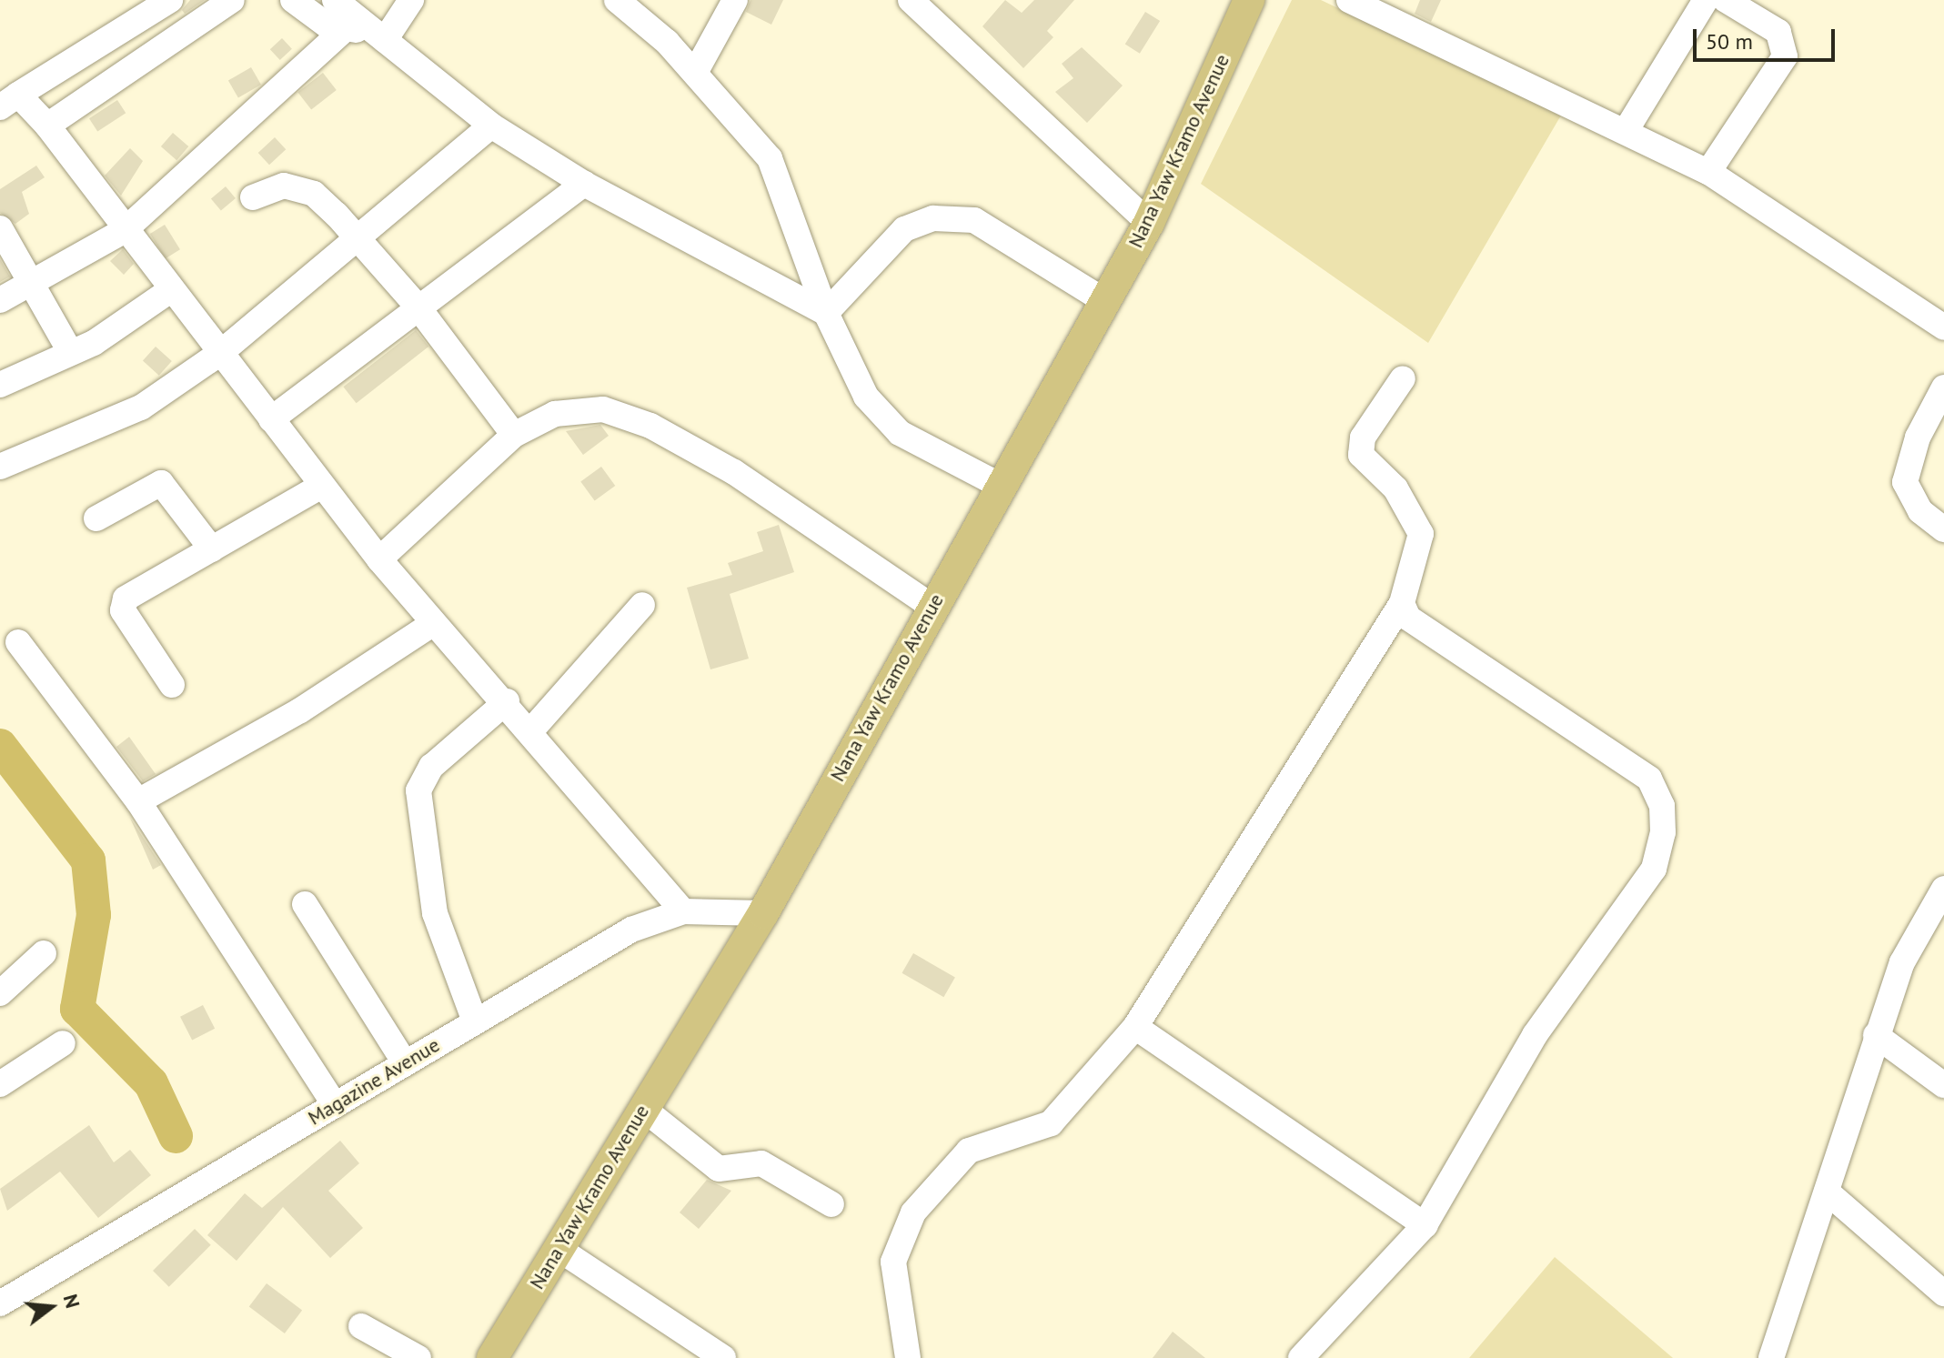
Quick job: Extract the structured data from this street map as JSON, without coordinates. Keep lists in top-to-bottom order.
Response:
{
  "streets": {
    "main road": ["Nana Yaw Kramo Avenue"],
    "street": ["Magazine Avenue"]
  },
  "crossings": [
    ["Nana Yaw Kramo Avenue", "Magazine Avenue"]
  ],
  "scale_bar": "50 m",
  "north": "right"
}
